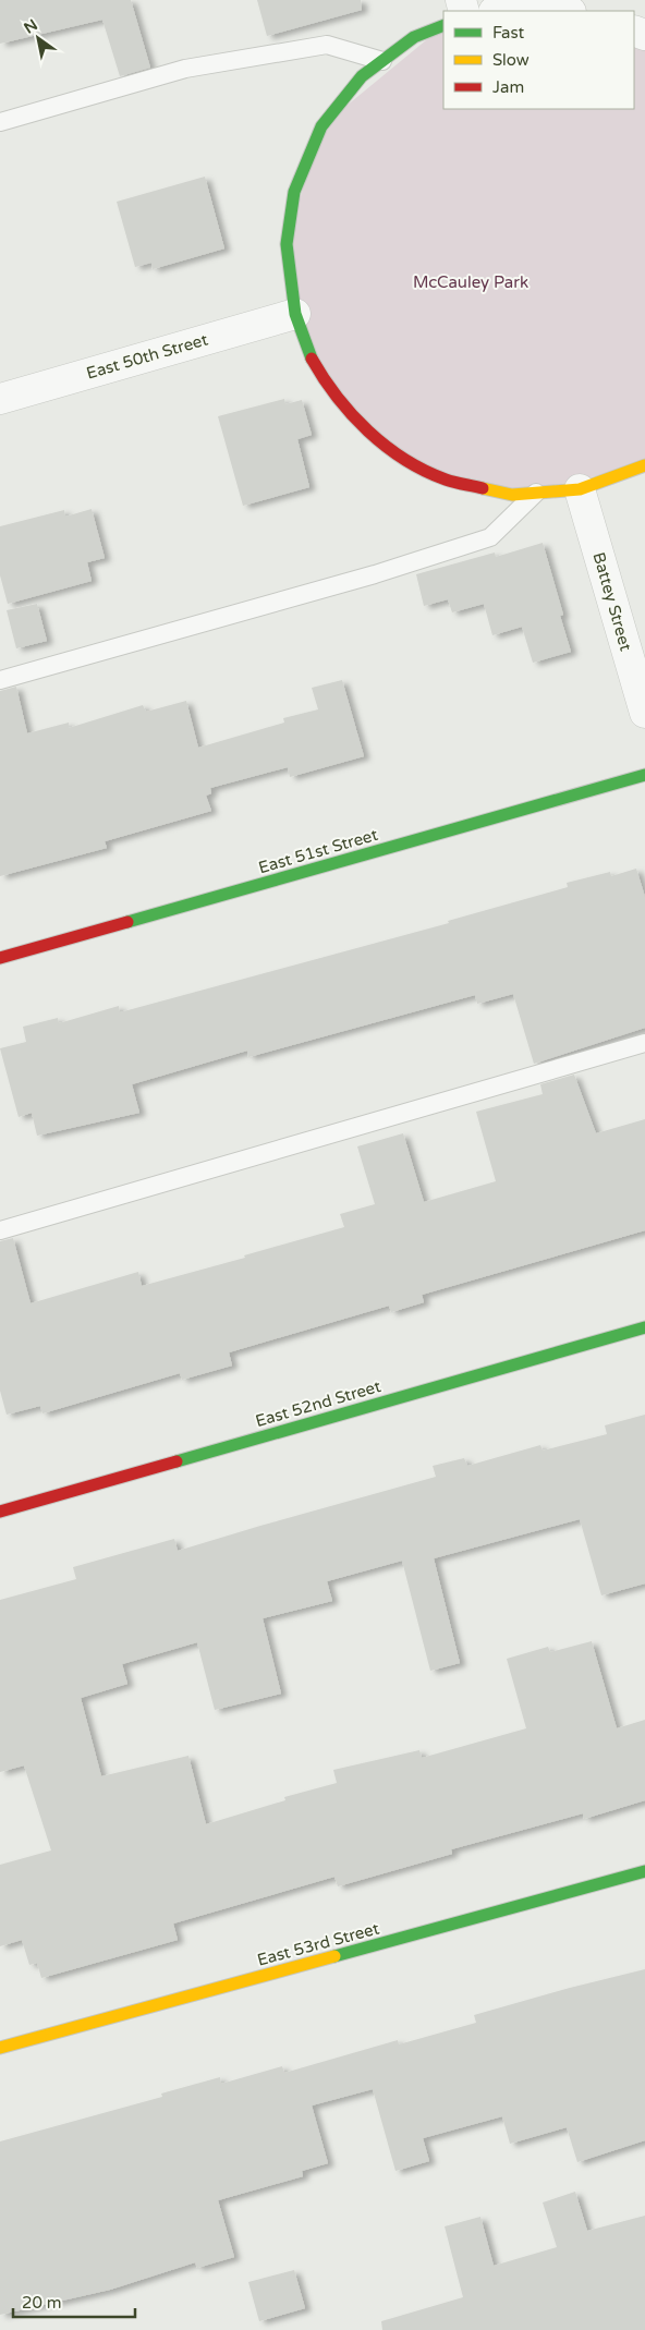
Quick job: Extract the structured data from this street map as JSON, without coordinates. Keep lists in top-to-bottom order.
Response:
{
  "streets": {
    "street": [
      "East 50th Street",
      "Battey Street",
      "East 51st Street",
      "East 52nd Street",
      "East 53rd Street"
    ]
  },
  "parks": ["McCauley Park"],
  "legend": ["Fast", "Slow", "Jam"],
  "scale_bar": "20 m",
  "north": "top left"
}
